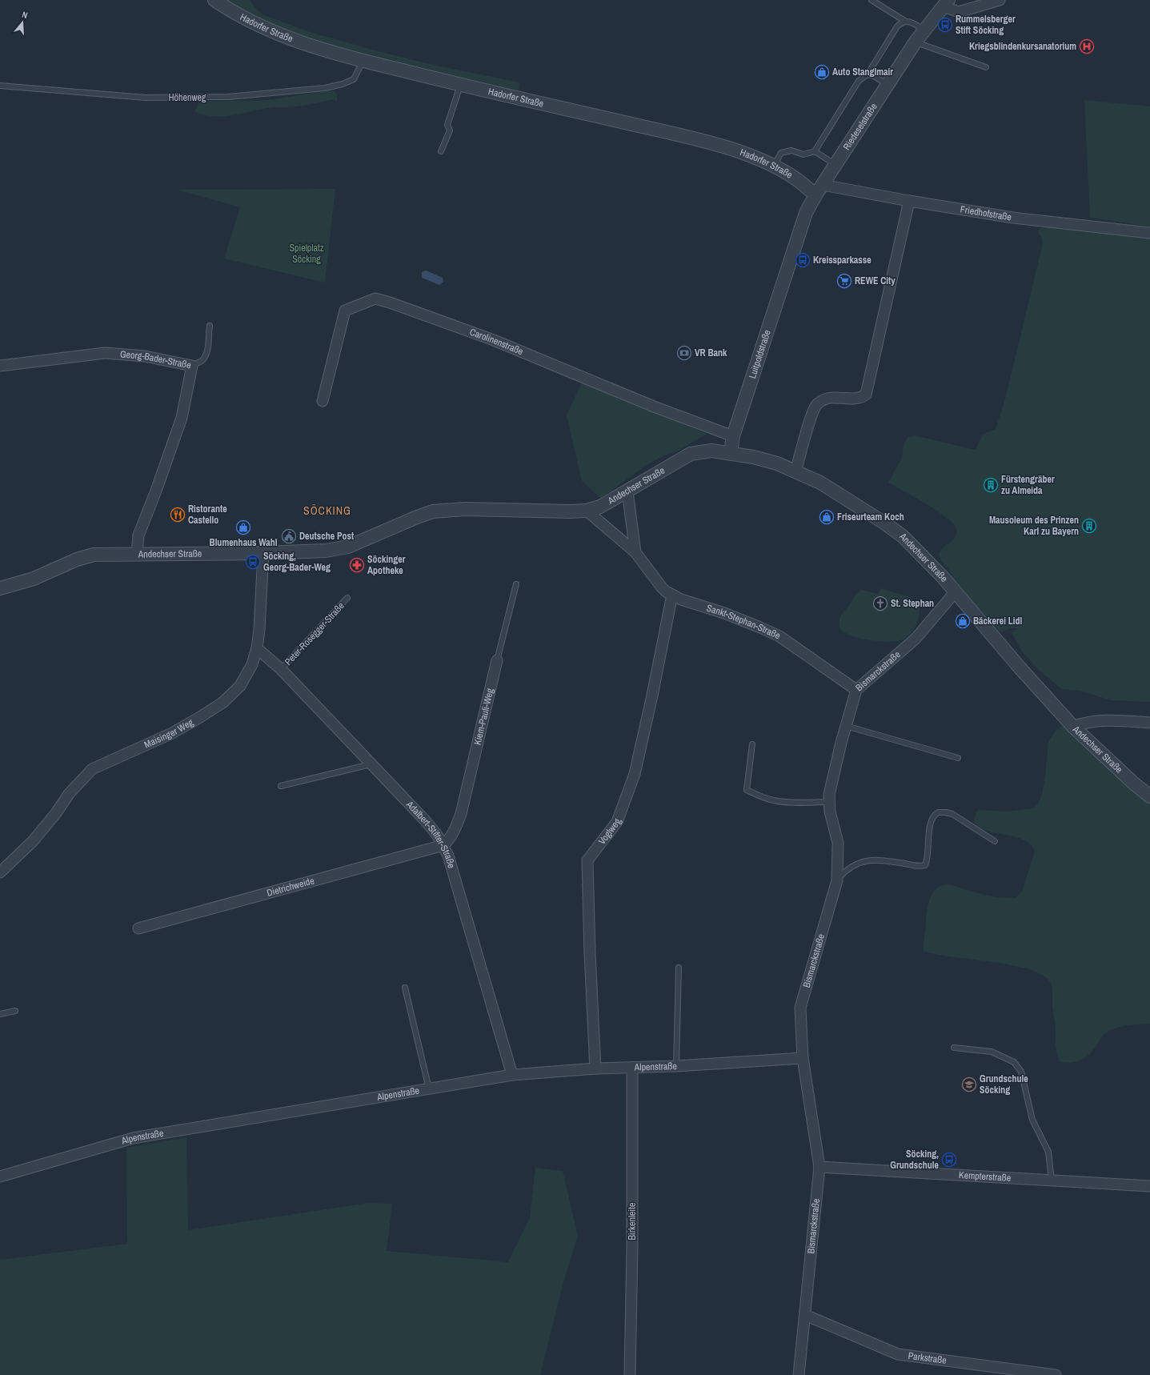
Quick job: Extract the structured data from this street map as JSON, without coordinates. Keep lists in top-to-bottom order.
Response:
{
  "streets": {
    "street": [
      "Hadorfer Straße",
      "Riedeselstraße",
      "Friedhofstraße",
      "Carolinenstraße",
      "Luitpoldstraße",
      "Georg-Bader-Straße",
      "Andechser Straße",
      "Sankt-Stephan-Straße",
      "Bismarckstraße",
      "Kiem-Pauli-Weg",
      "Maisinger Weg",
      "Voglweg",
      "Adalbert-Stifter-Straße",
      "Dietrichweide",
      "Alpenstraße",
      "Kempterstraße",
      "Birkenleite",
      "Parkstraße"
    ],
    "lane": ["Höhenweg", "Peter-Rosegger-Straße"]
  },
  "crossings": [
    ["Hadorfer Straße", "Höhenweg"],
    ["Hadorfer Straße", "Riedeselstraße"],
    ["Riedeselstraße", "Friedhofstraße"],
    ["Riedeselstraße", "Luitpoldstraße"],
    ["Carolinenstraße", "Luitpoldstraße"],
    ["Luitpoldstraße", "Andechser Straße"],
    ["Georg-Bader-Straße", "Andechser Straße"],
    ["Andechser Straße", "Sankt-Stephan-Straße"],
    ["Andechser Straße", "Bismarckstraße"],
    ["Andechser Straße", "Maisinger Weg"],
    ["Sankt-Stephan-Straße", "Bismarckstraße"],
    ["Sankt-Stephan-Straße", "Voglweg"],
    ["Peter-Rosegger-Straße", "Adalbert-Stifter-Straße"],
    ["Bismarckstraße", "Alpenstraße"],
    ["Bismarckstraße", "Kempterstraße"],
    ["Bismarckstraße", "Parkstraße"],
    ["Kiem-Pauli-Weg", "Adalbert-Stifter-Straße"],
    ["Kiem-Pauli-Weg", "Dietrichweide"],
    ["Maisinger Weg", "Adalbert-Stifter-Straße"],
    ["Voglweg", "Alpenstraße"],
    ["Adalbert-Stifter-Straße", "Dietrichweide"],
    ["Adalbert-Stifter-Straße", "Alpenstraße"],
    ["Alpenstraße", "Birkenleite"]
  ],
  "districts": ["SÖCKING"],
  "parks": ["Spielplatz Söcking"],
  "places": {
    "bus stop": [
      "Rummelsberger Stift Söcking",
      "Kreissparkasse",
      "Söcking, Georg-Bader-Weg",
      "Söcking, Grundschule"
    ],
    "hospital": ["Kriegsblindenkursanatorium"],
    "shop": [
      "Auto Stanglmair",
      "Friseurteam Koch",
      "Blumenhaus Wahl",
      "Bäckerei Lidl"
    ],
    "supermarket": ["REWE City"],
    "bank": ["VR Bank"],
    "building": ["Fürstengräber zu Almeida", "Mausoleum des Prinzen Karl zu Bayern"],
    "restaurant": ["Ristorante Castello"],
    "public building": ["Deutsche Post"],
    "pharmacy": ["Söckinger Apotheke"],
    "church": ["St. Stephan"],
    "school or university": ["Grundschule Söcking"]
  },
  "north": "top"
}
